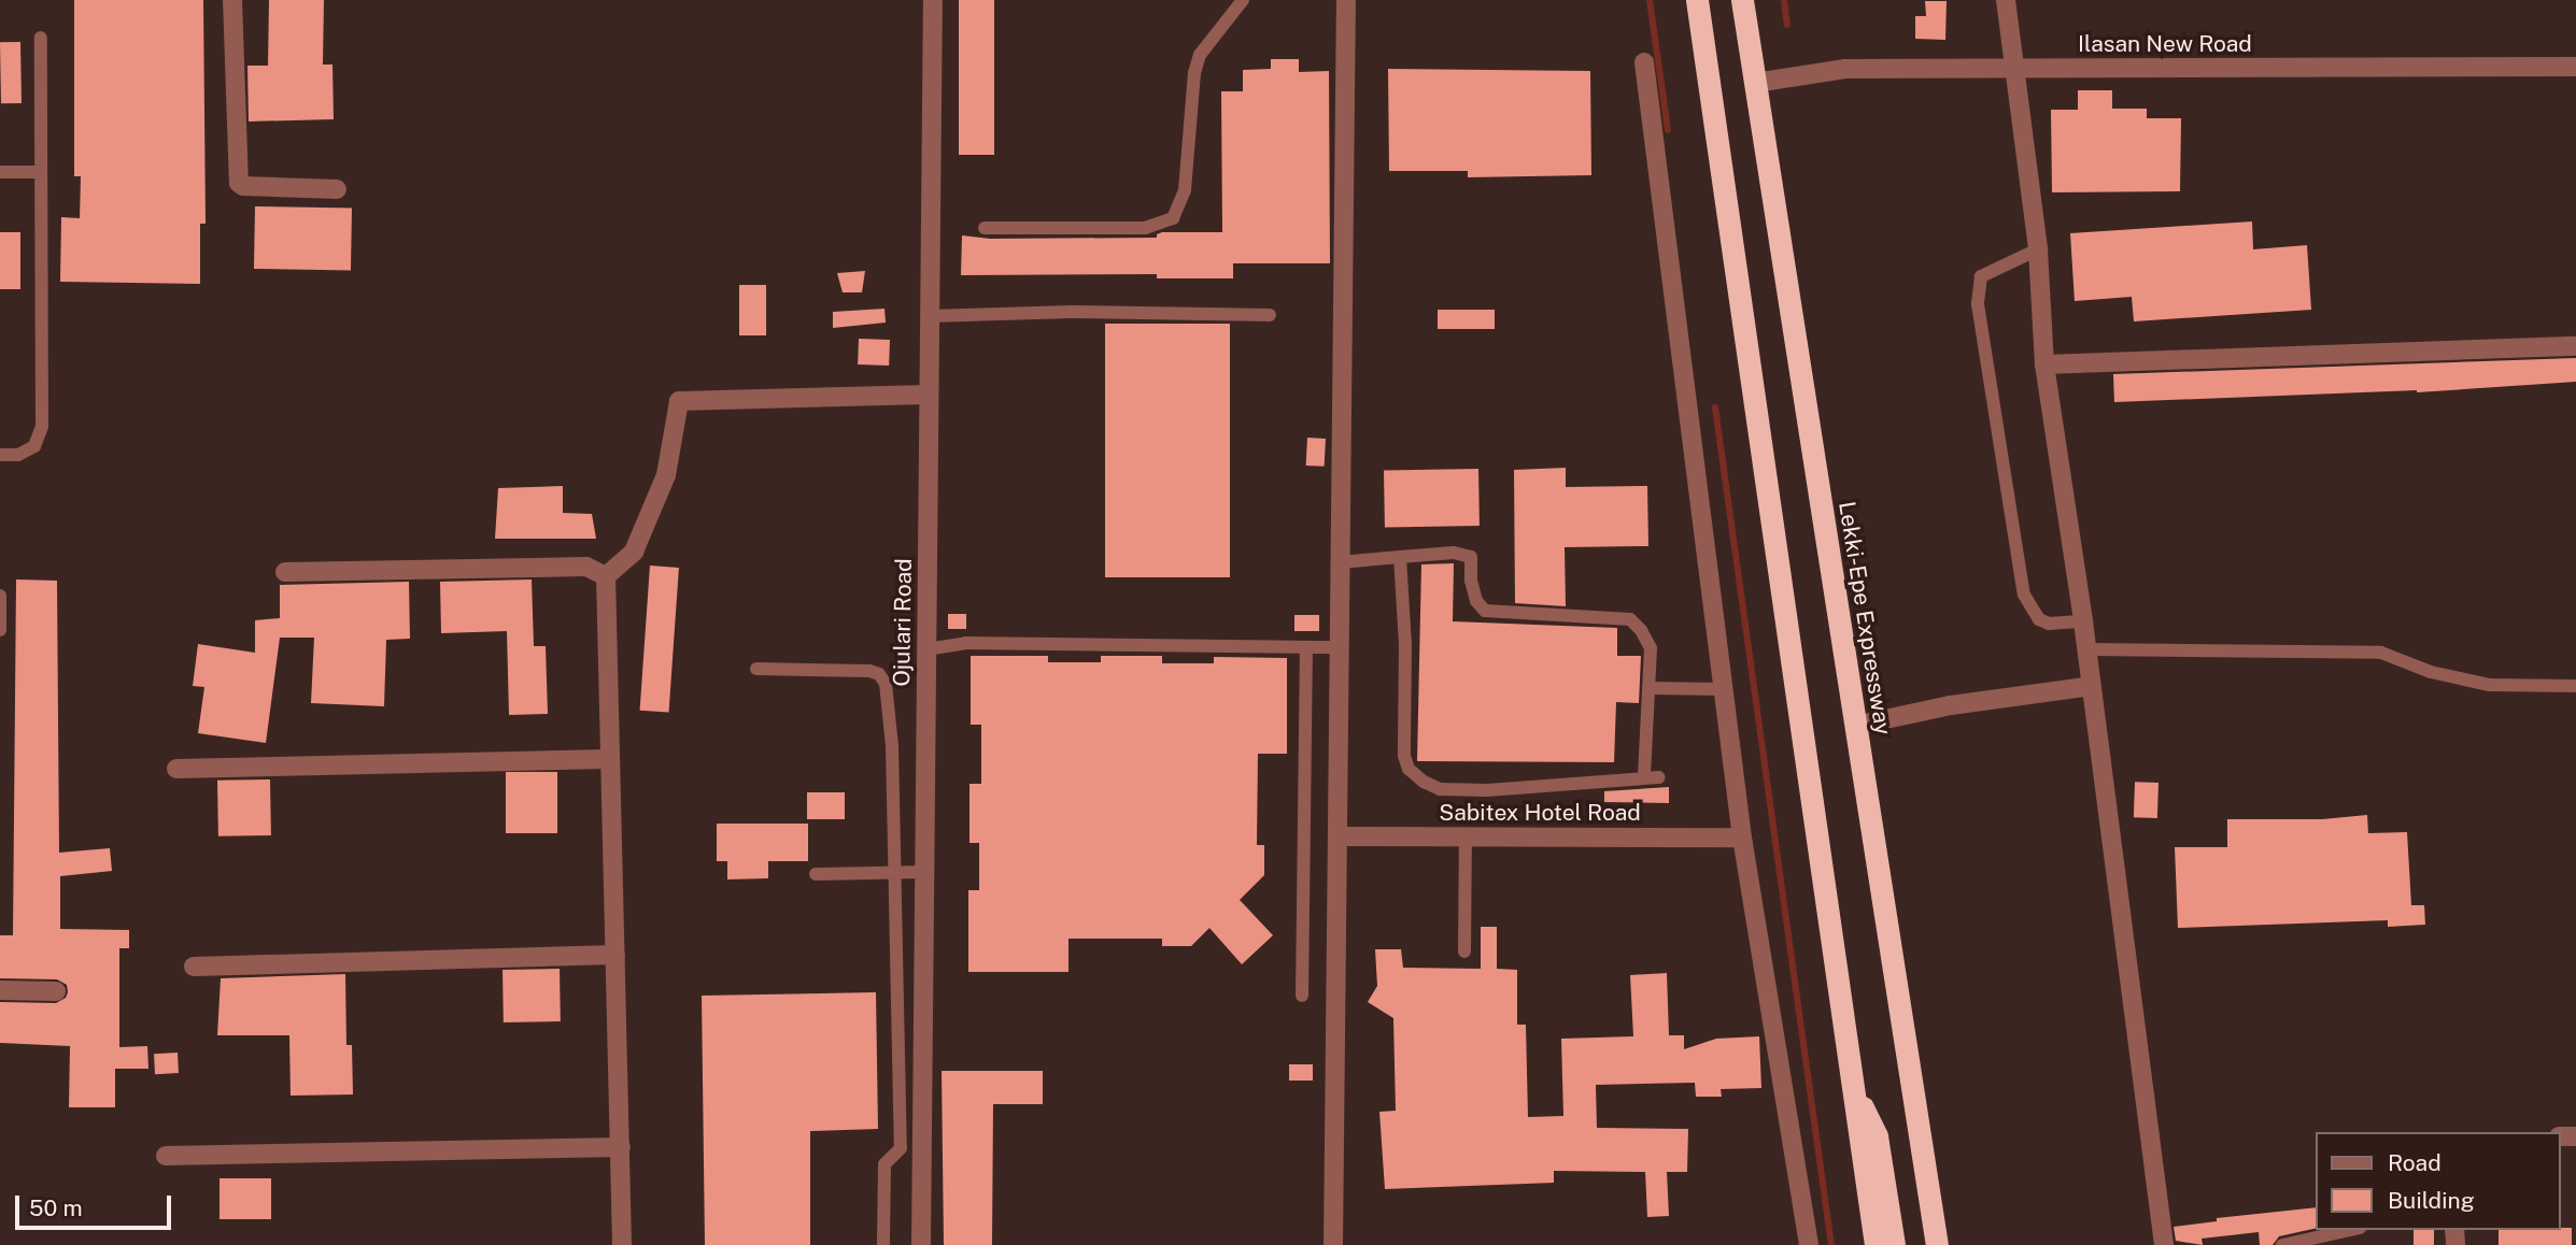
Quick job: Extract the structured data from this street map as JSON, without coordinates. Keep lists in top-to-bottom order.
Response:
{
  "streets": {
    "highway": ["Lekki-Epe Expressway"],
    "street": ["Ilasan New Road", "Ojulari Road", "Sabitex Hotel Road"]
  },
  "crossings": [
    ["Ilasan New Road", "Lekki-Epe Expressway"]
  ],
  "legend": ["Road", "Building"],
  "scale_bar": "50 m"
}
